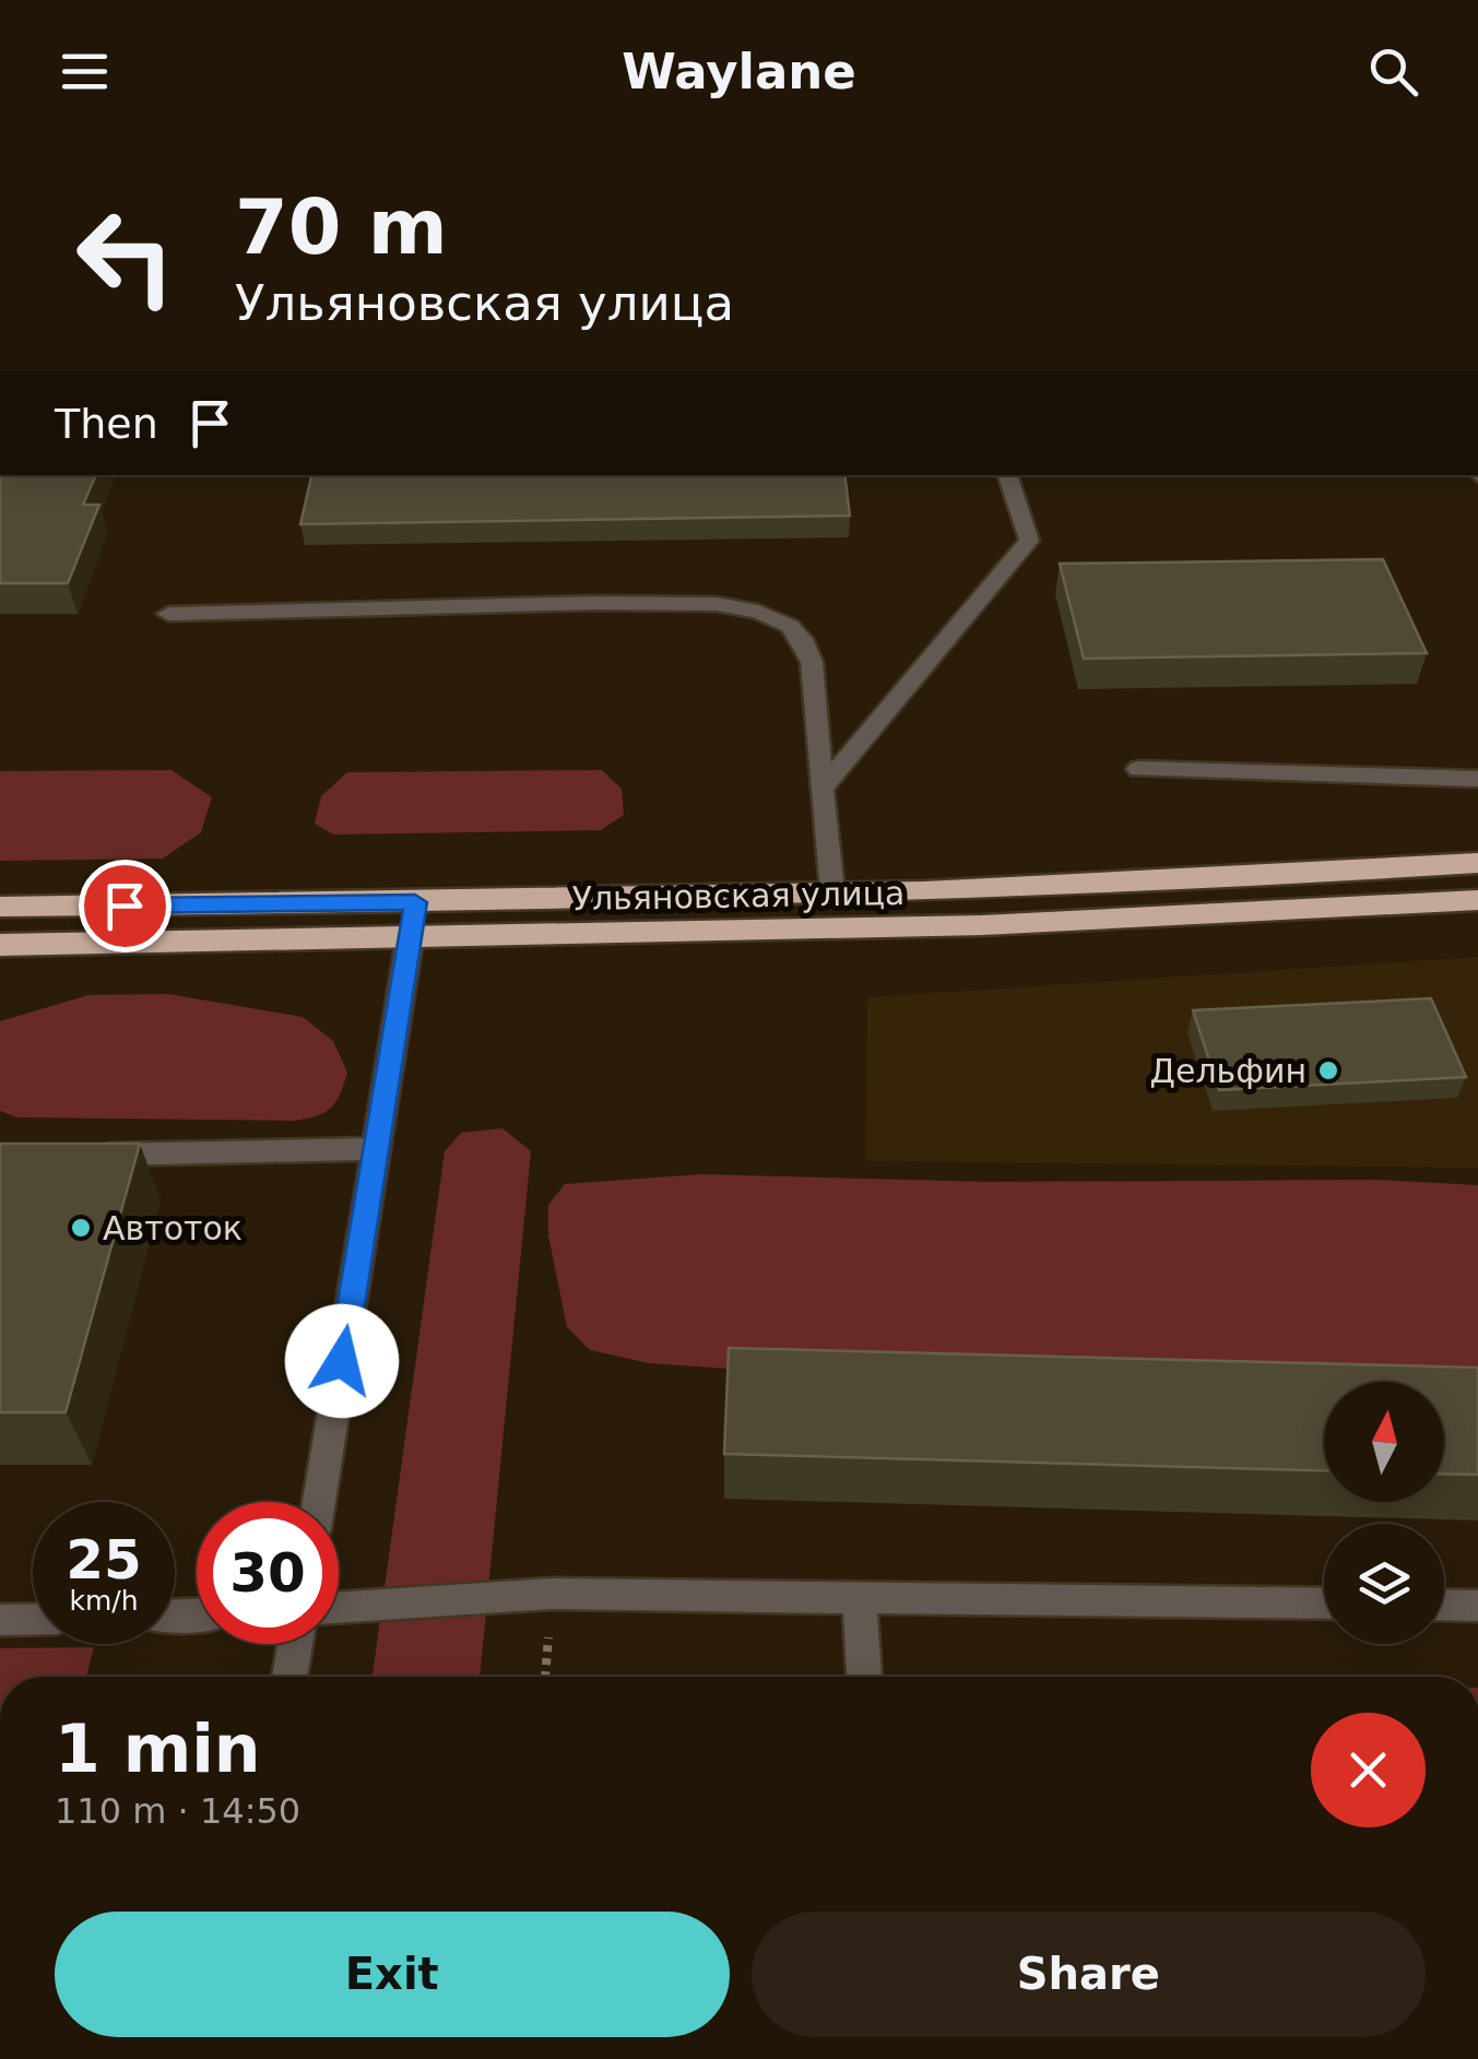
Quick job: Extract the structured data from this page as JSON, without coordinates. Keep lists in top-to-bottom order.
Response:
{
  "streets": {
    "highway": ["Ульяновская улица"]
  },
  "places": ["Дельфин", "Автоток"],
  "north": "top",
  "page": {
    "header": "Waylane",
    "turn": ["70 m", "Ульяновская улица"],
    "then": "Then",
    "speed": "25 km/h",
    "limit": "30",
    "heading": ["1 min", "110 m · 14:50"],
    "buttons": ["Exit", "Share"]
  }
}
